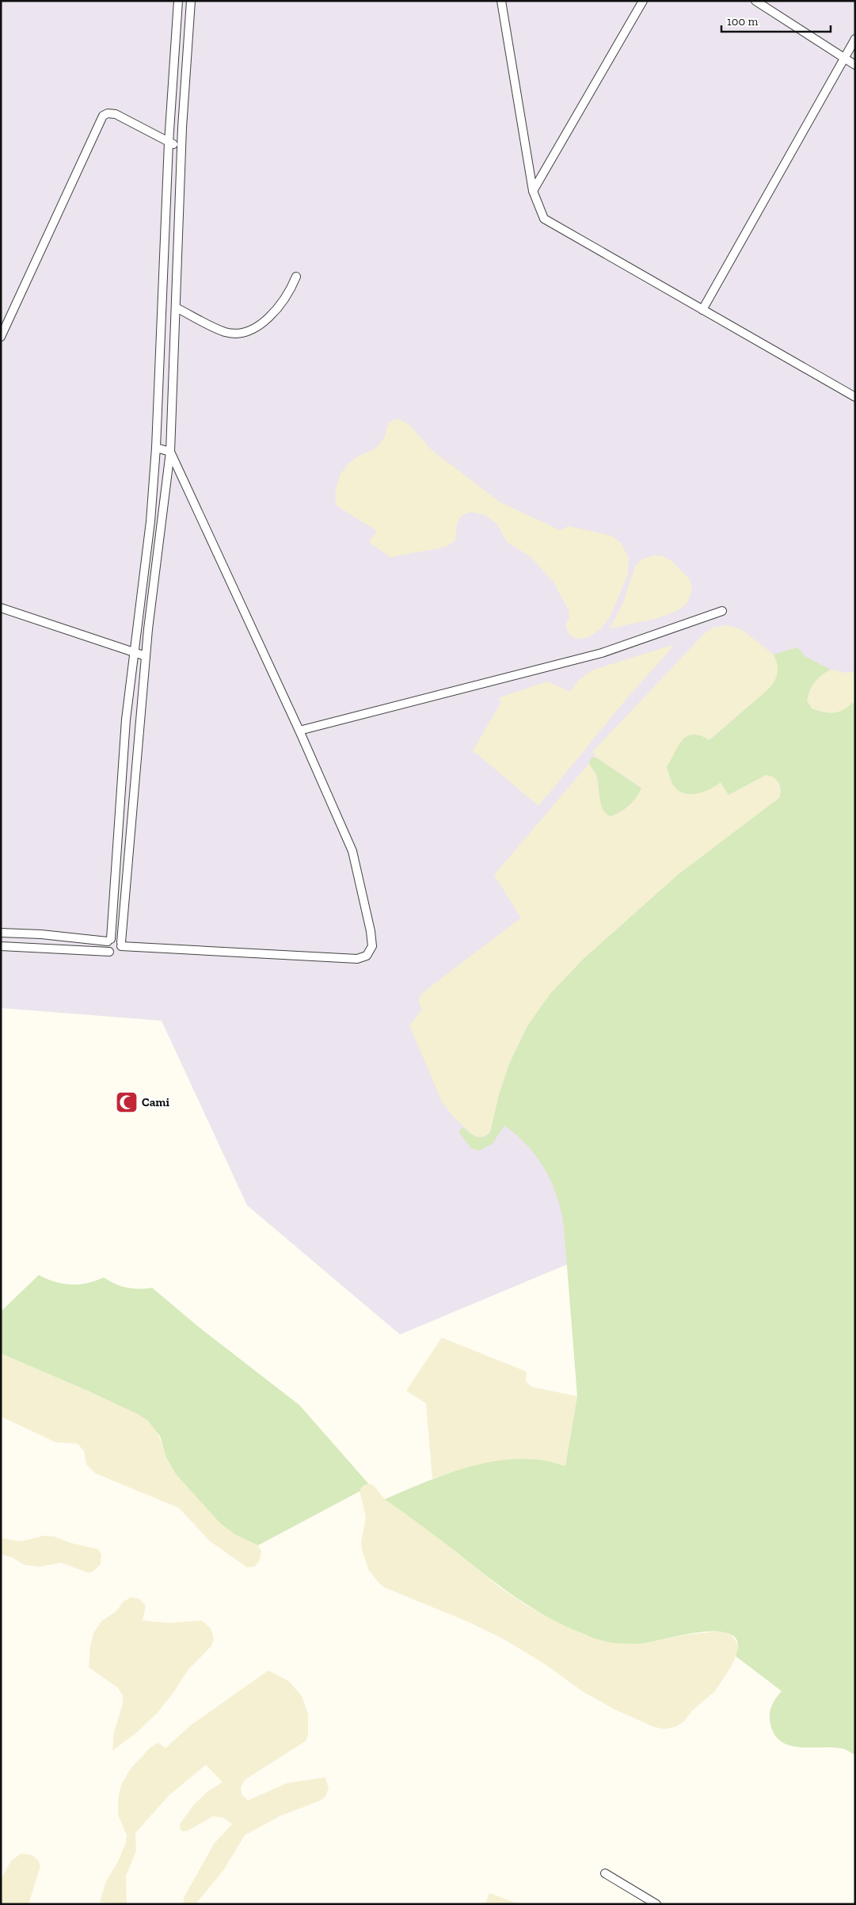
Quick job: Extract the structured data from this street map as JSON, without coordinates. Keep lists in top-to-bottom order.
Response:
{
  "places": {
    "mosque": ["Cami"]
  },
  "scale_bar": "100 m"
}
